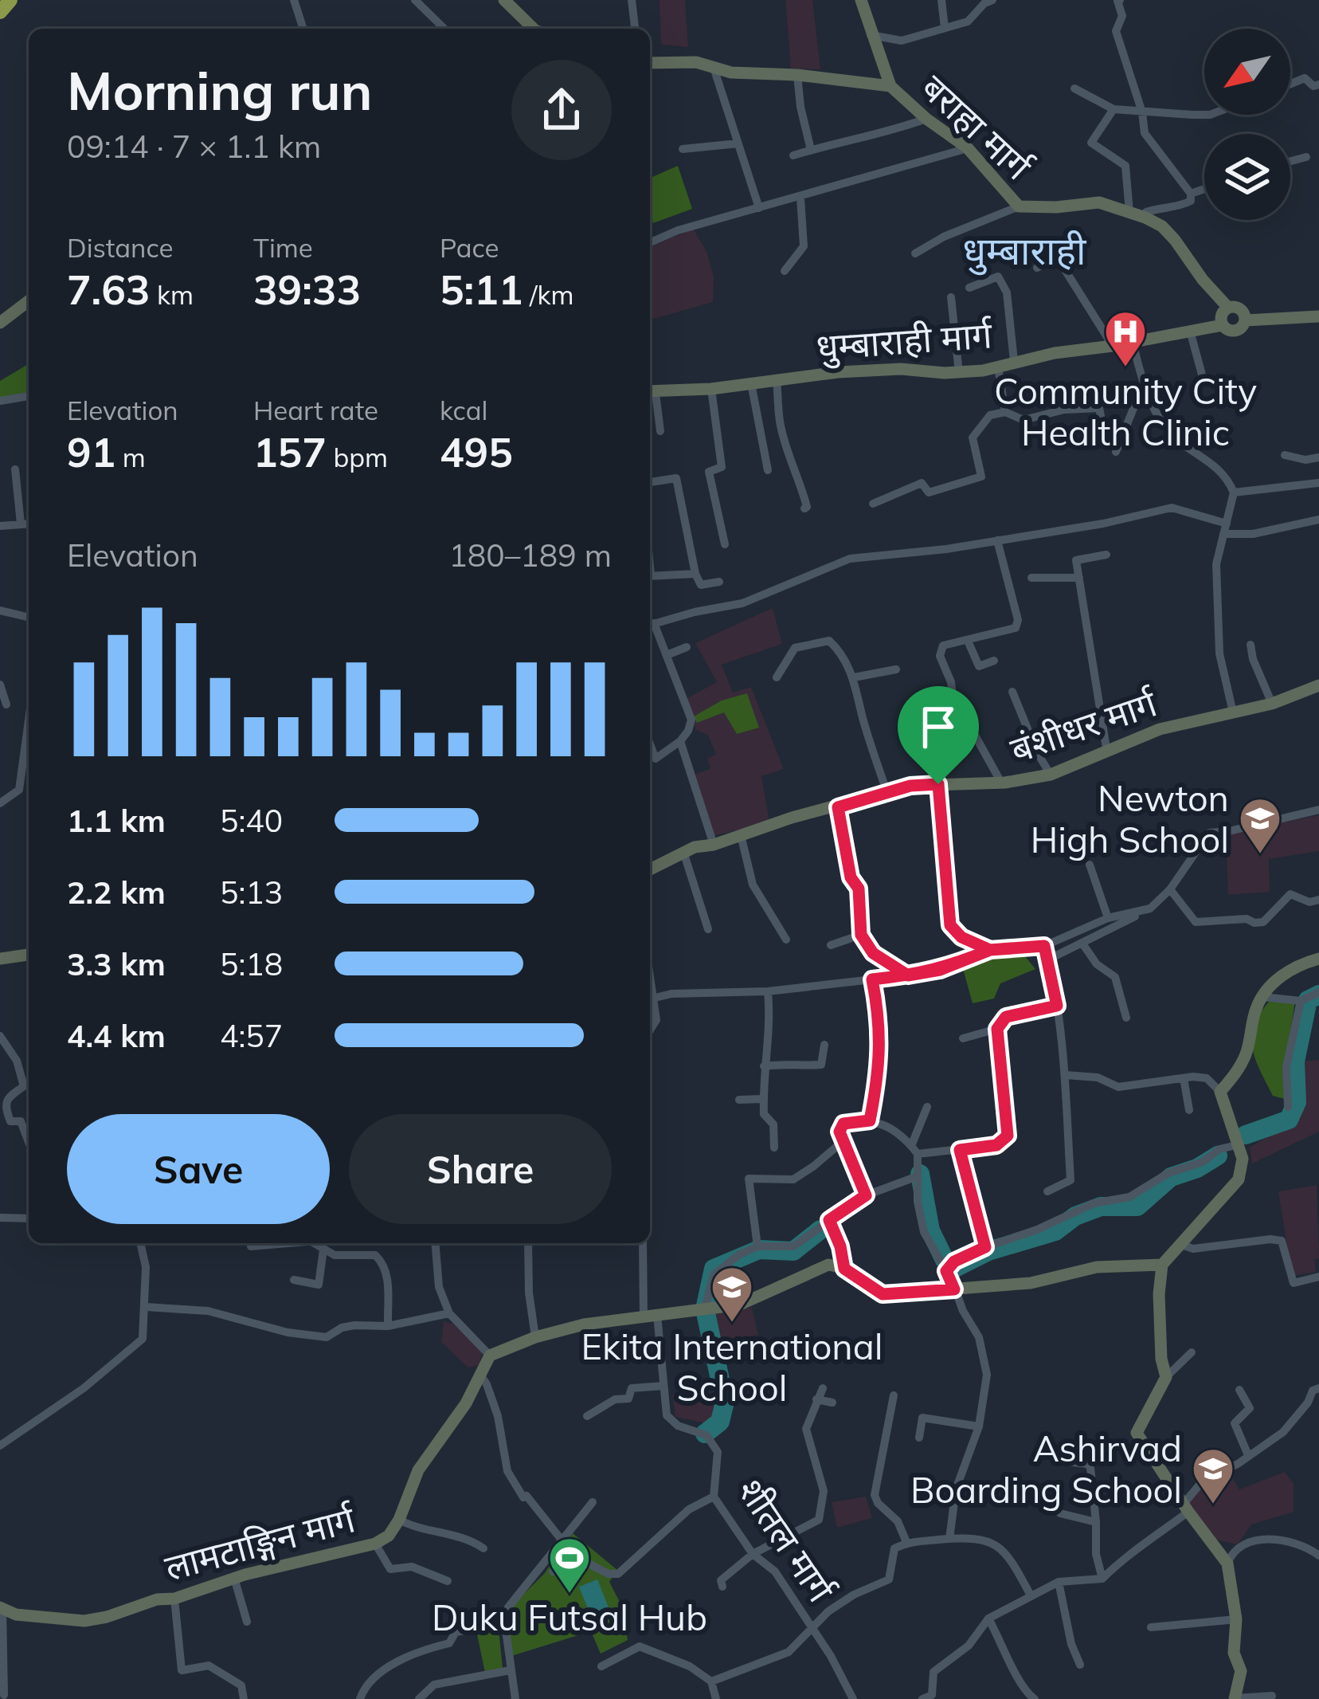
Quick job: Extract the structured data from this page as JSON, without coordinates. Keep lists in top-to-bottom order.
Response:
{
  "streets": {
    "main road": [
      "बराहा मार्ग",
      "धुम्बाराही मार्ग",
      "बंशीधर मार्ग",
      "लामटाङ्गिन मार्ग"
    ],
    "street": ["शीतल मार्ग"]
  },
  "crossings": [
    ["बराहा मार्ग", "धुम्बाराही मार्ग"]
  ],
  "districts": ["धुम्बाराही"],
  "places": {
    "hospital": ["Community City Health Clinic"],
    "school or university": ["Newton High School", "Ekita International School", "Ashirvad Boarding School"],
    "sports": ["Duku Futsal Hub"]
  },
  "north": "bottom left",
  "page": {
    "heading": ["Morning run", "09:14 · 7 × 1.1 km"],
    "stats": [
      ["Distance", "7.63 km"],
      ["Time", "39:33"],
      ["Pace", "5:11 /km"],
      ["Elevation", "91 m"],
      ["Heart rate", "157 bpm"],
      ["kcal", "495"]
    ],
    "chart": ["Elevation", "180–189 m"],
    "list": [
      {
        "name": "1.1 km",
        "note": "5:40"
      },
      {
        "name": "2.2 km",
        "note": "5:13"
      },
      {
        "name": "3.3 km",
        "note": "5:18"
      },
      {
        "name": "4.4 km",
        "note": "4:57"
      }
    ],
    "buttons": ["Save", "Share"]
  }
}
